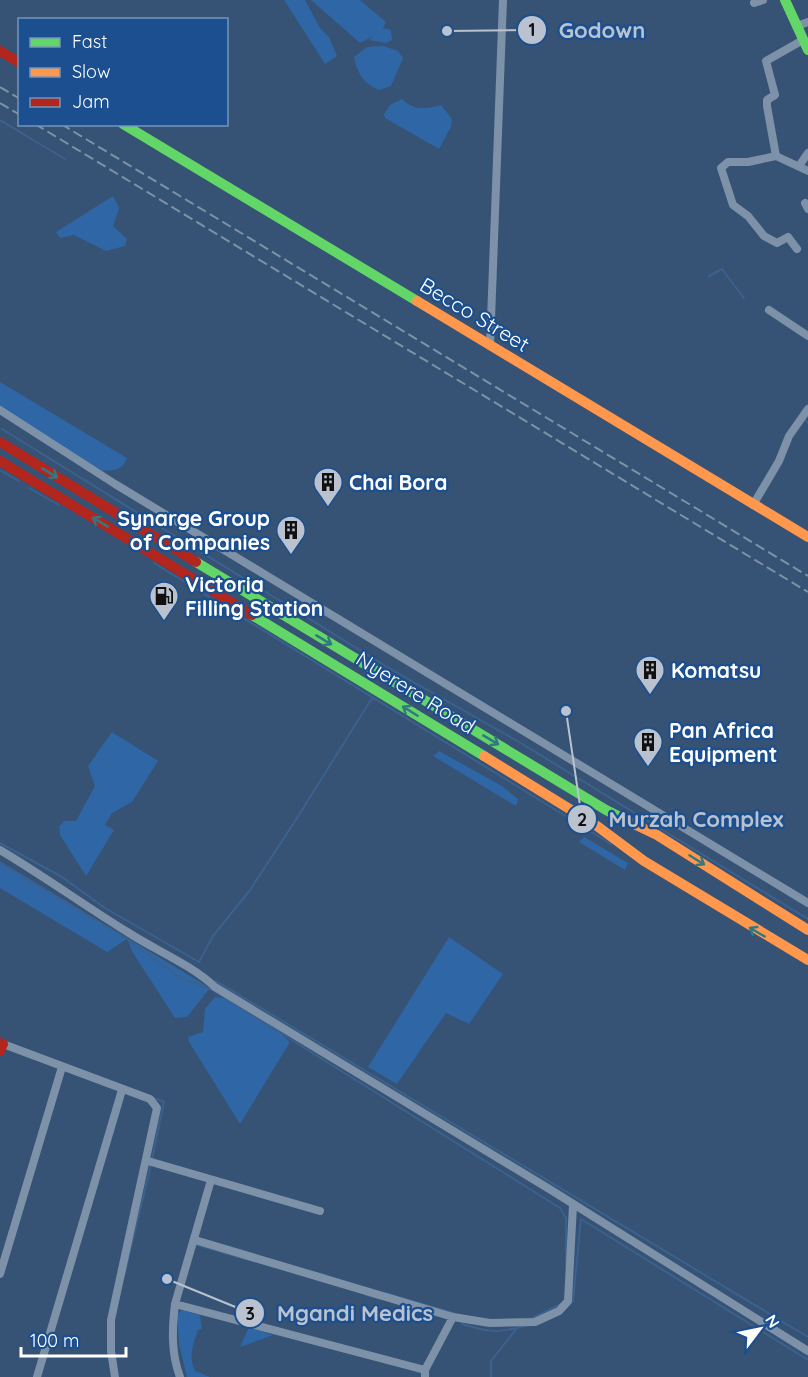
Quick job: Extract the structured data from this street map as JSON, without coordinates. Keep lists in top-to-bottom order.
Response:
{
  "streets": {
    "main road": ["Becco Street", "Nyerere Road"]
  },
  "places": {
    "other": ["Godown", "Murzah Complex", "Mgandi Medics"],
    "building": [
      "Chai Bora",
      "Synarge Group of Companies",
      "Komatsu",
      "Pan Africa Equipment"
    ],
    "fuel station": ["Victoria Filling Station"]
  },
  "legend": ["Fast", "Slow", "Jam"],
  "scale_bar": "100 m",
  "north": "top right"
}
